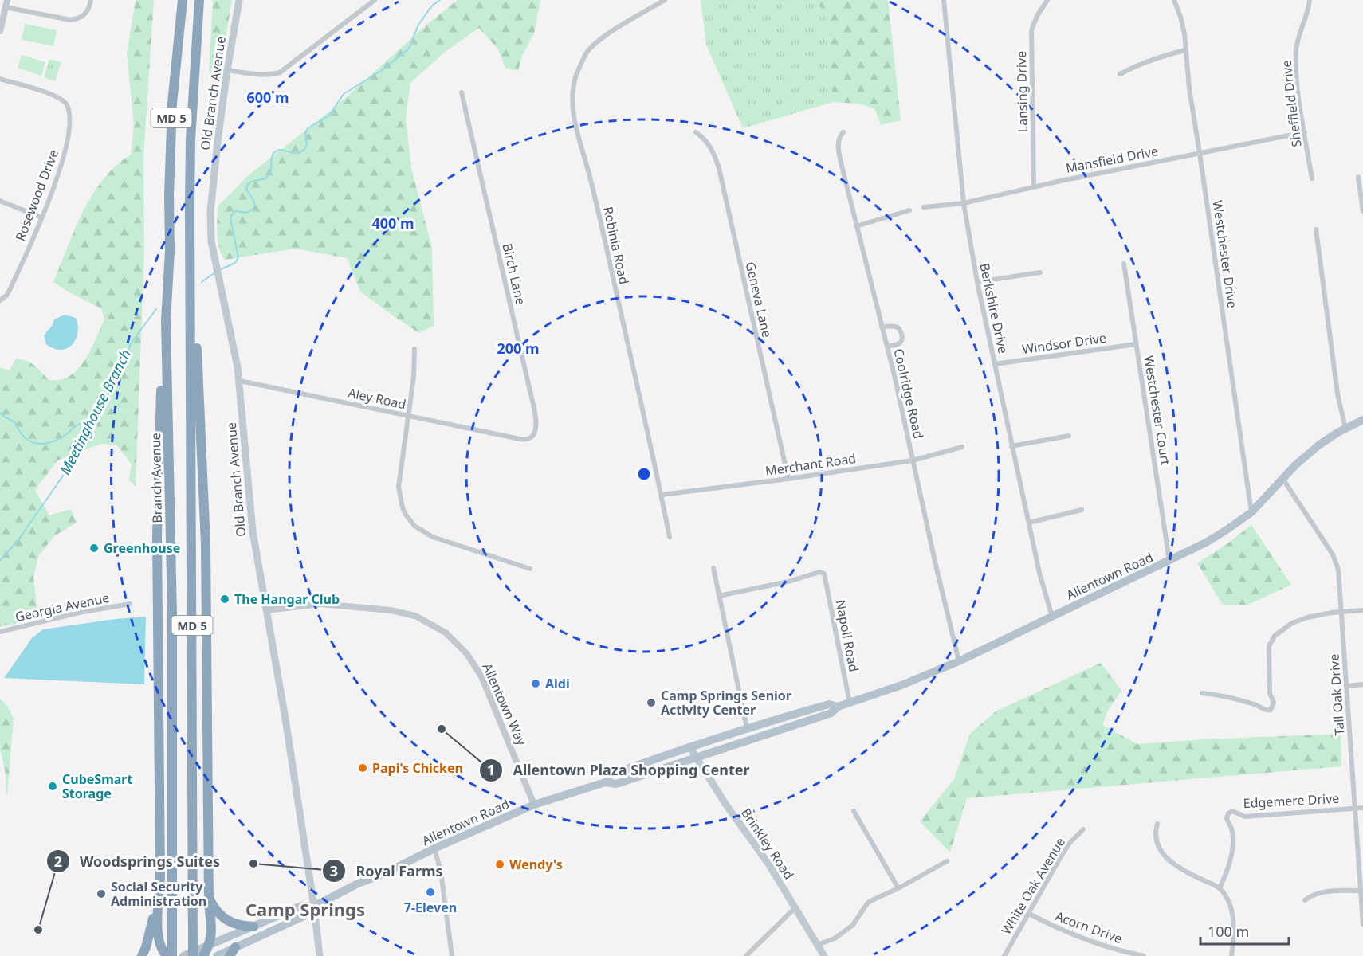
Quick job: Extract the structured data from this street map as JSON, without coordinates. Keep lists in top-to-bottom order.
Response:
{
  "streets": {
    "highway": ["MD 5", "Branch Avenue"],
    "main road": ["Old Branch Avenue", "Allentown Road", "Brinkley Road"],
    "street": [
      "Lansing Drive",
      "Sheffield Drive",
      "Mansfield Drive",
      "Rosewood Drive",
      "Robinia Road",
      "Westchester Drive",
      "Birch Lane",
      "Geneva Lane",
      "Berkshire Drive",
      "Windsor Drive",
      "Coolridge Road",
      "Aley Road",
      "Westchester Court",
      "Merchant Road",
      "Georgia Avenue",
      "Napoli Road",
      "Tall Oak Drive",
      "Allentown Way",
      "Edgemere Drive",
      "White Oak Avenue",
      "Acorn Drive"
    ]
  },
  "crossings": [
    ["Lansing Drive", "Mansfield Drive"],
    ["Old Branch Avenue", "Aley Road"],
    ["Old Branch Avenue", "Allentown Road"],
    ["Old Branch Avenue", "Allentown Way"],
    ["Sheffield Drive", "Mansfield Drive"],
    ["Mansfield Drive", "Westchester Drive"],
    ["Mansfield Drive", "Berkshire Drive"],
    ["Robinia Road", "Merchant Road"],
    ["Westchester Drive", "Allentown Road"],
    ["Birch Lane", "Aley Road"],
    ["Geneva Lane", "Merchant Road"],
    ["Berkshire Drive", "Windsor Drive"],
    ["Berkshire Drive", "Allentown Road"],
    ["Windsor Drive", "Westchester Court"],
    ["Coolridge Road", "Merchant Road"],
    ["Coolridge Road", "Allentown Road"],
    ["Westchester Court", "Allentown Road"],
    ["Allentown Road", "Napoli Road"],
    ["Allentown Road", "Tall Oak Drive"],
    ["Allentown Road", "Allentown Way"],
    ["Allentown Road", "Brinkley Road"],
    ["Tall Oak Drive", "Edgemere Drive"],
    ["White Oak Avenue", "Acorn Drive"]
  ],
  "districts": ["Camp Springs"],
  "water": ["Meetinghouse Branch"],
  "places": [
    "Greenhouse",
    "The Hangar Club",
    "Aldi",
    "Camp Springs Senior Activity Center",
    "Allentown Plaza Shopping Center",
    "Papi's Chicken",
    "CubeSmart Storage",
    "Royal Farms",
    "Wendy's",
    "7-Eleven",
    "Social Security Administration",
    "Woodsprings Suites"
  ],
  "scale_bar": "100 m",
  "rings": ["600 m", "400 m", "200 m"]
}
